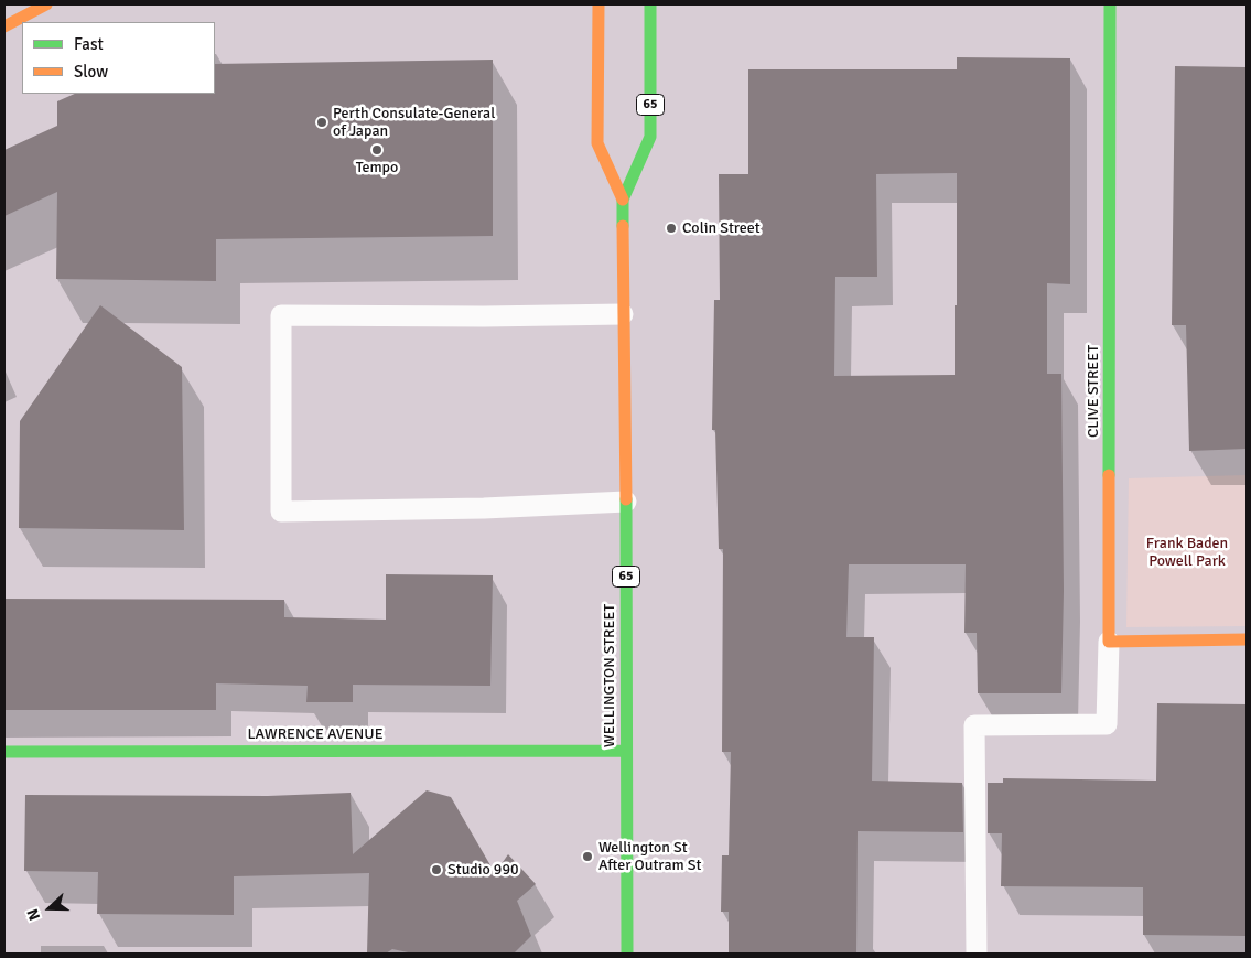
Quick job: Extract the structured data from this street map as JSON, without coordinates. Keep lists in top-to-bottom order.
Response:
{
  "streets": {
    "street": [
      "65",
      "CLIVE STREET",
      "WELLINGTON STREET",
      "LAWRENCE AVENUE"
    ]
  },
  "crossings": [
    ["WELLINGTON STREET", "LAWRENCE AVENUE"]
  ],
  "parks": ["Frank Baden Powell Park"],
  "places": [
    "Perth Consulate-General of Japan",
    "Tempo",
    "Colin Street",
    "Wellington St After Outram St",
    "Studio 990"
  ],
  "legend": ["Fast", "Slow"],
  "north": "left"
}
